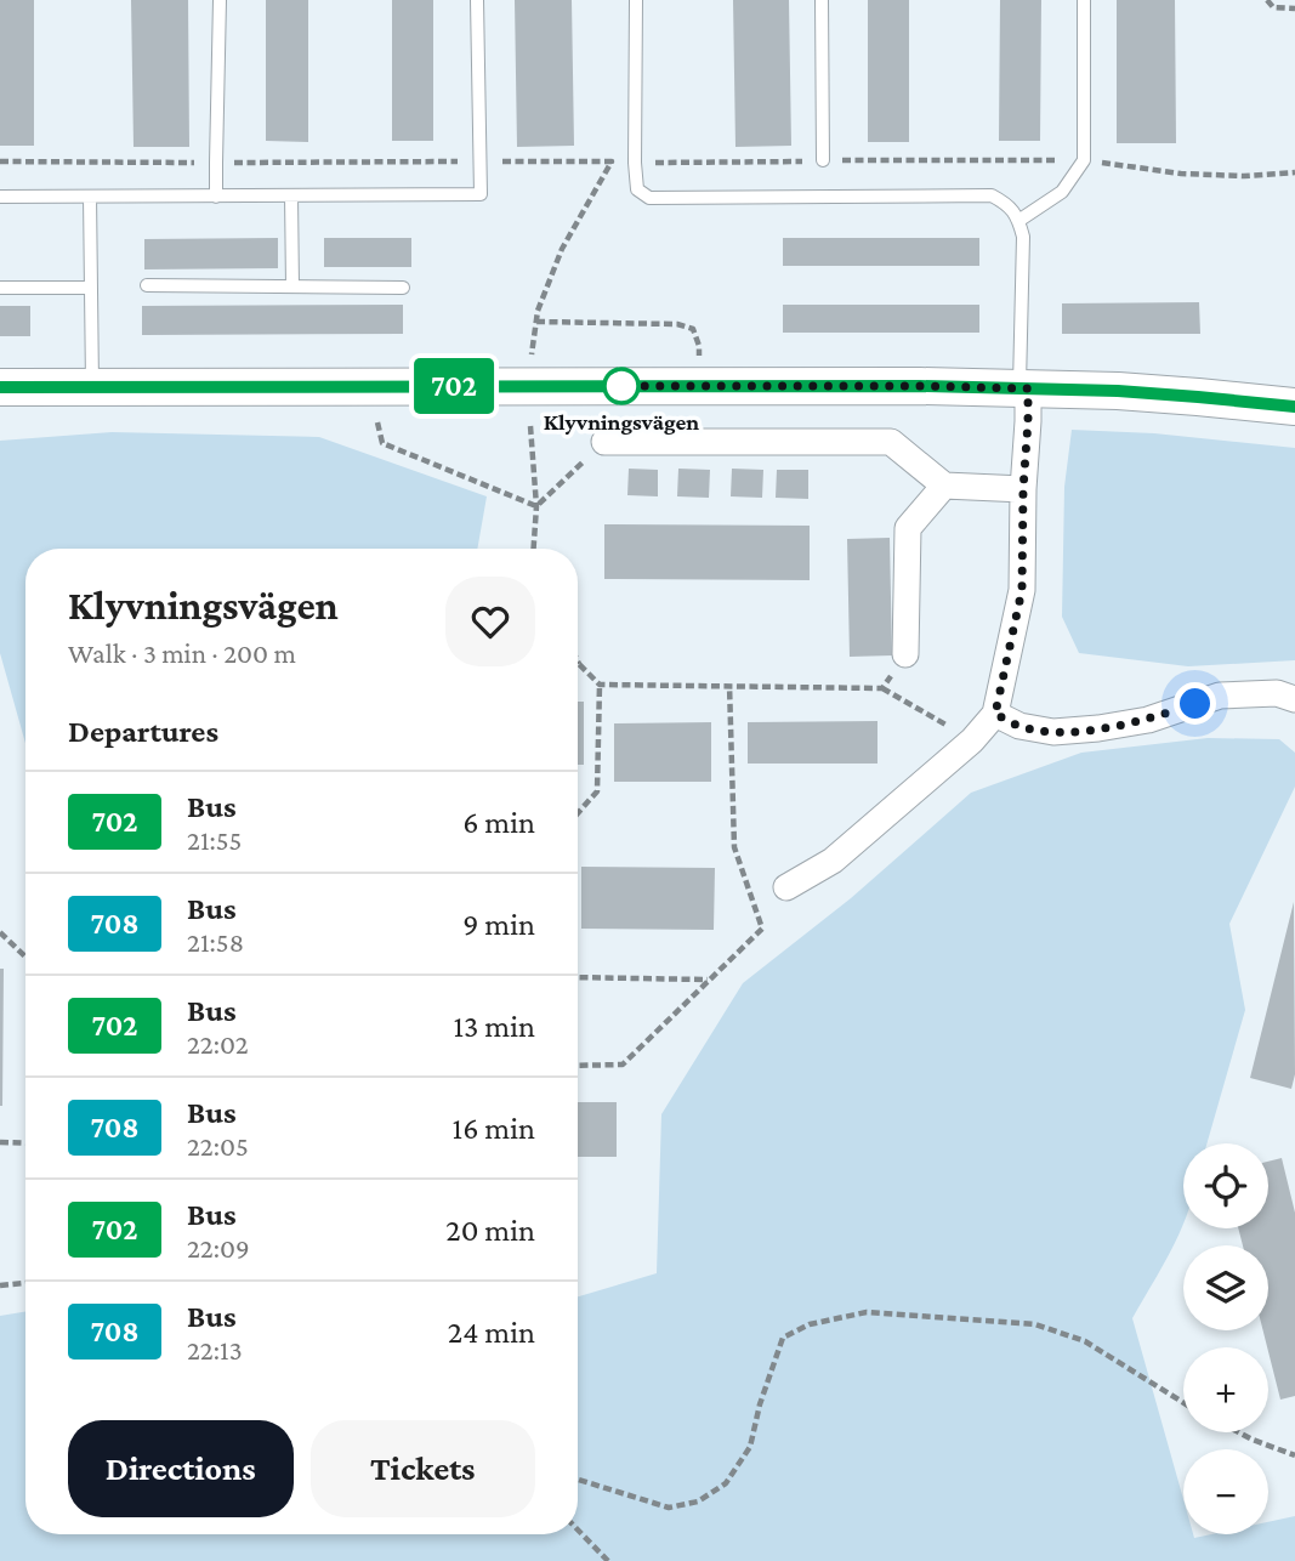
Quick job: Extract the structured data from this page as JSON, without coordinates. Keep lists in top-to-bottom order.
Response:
{
  "places": ["Klyvningsvägen"],
  "lines": ["bus line 702"],
  "page": {
    "on_map": "702",
    "heading": [
      ["Klyvningsvägen", "Walk · 3 min · 200 m"],
      "Departures"
    ],
    "list": [
      {
        "mark": "702",
        "name": "Bus",
        "note": "21:55",
        "value": "6 min"
      },
      {
        "mark": "708",
        "name": "Bus",
        "note": "21:58",
        "value": "9 min"
      },
      {
        "mark": "702",
        "name": "Bus",
        "note": "22:02",
        "value": "13 min"
      },
      {
        "mark": "708",
        "name": "Bus",
        "note": "22:05",
        "value": "16 min"
      },
      {
        "mark": "702",
        "name": "Bus",
        "note": "22:09",
        "value": "20 min"
      },
      {
        "mark": "708",
        "name": "Bus",
        "note": "22:13",
        "value": "24 min"
      }
    ],
    "map_buttons": ["+", "−"],
    "buttons": ["Directions", "Tickets"]
  }
}
